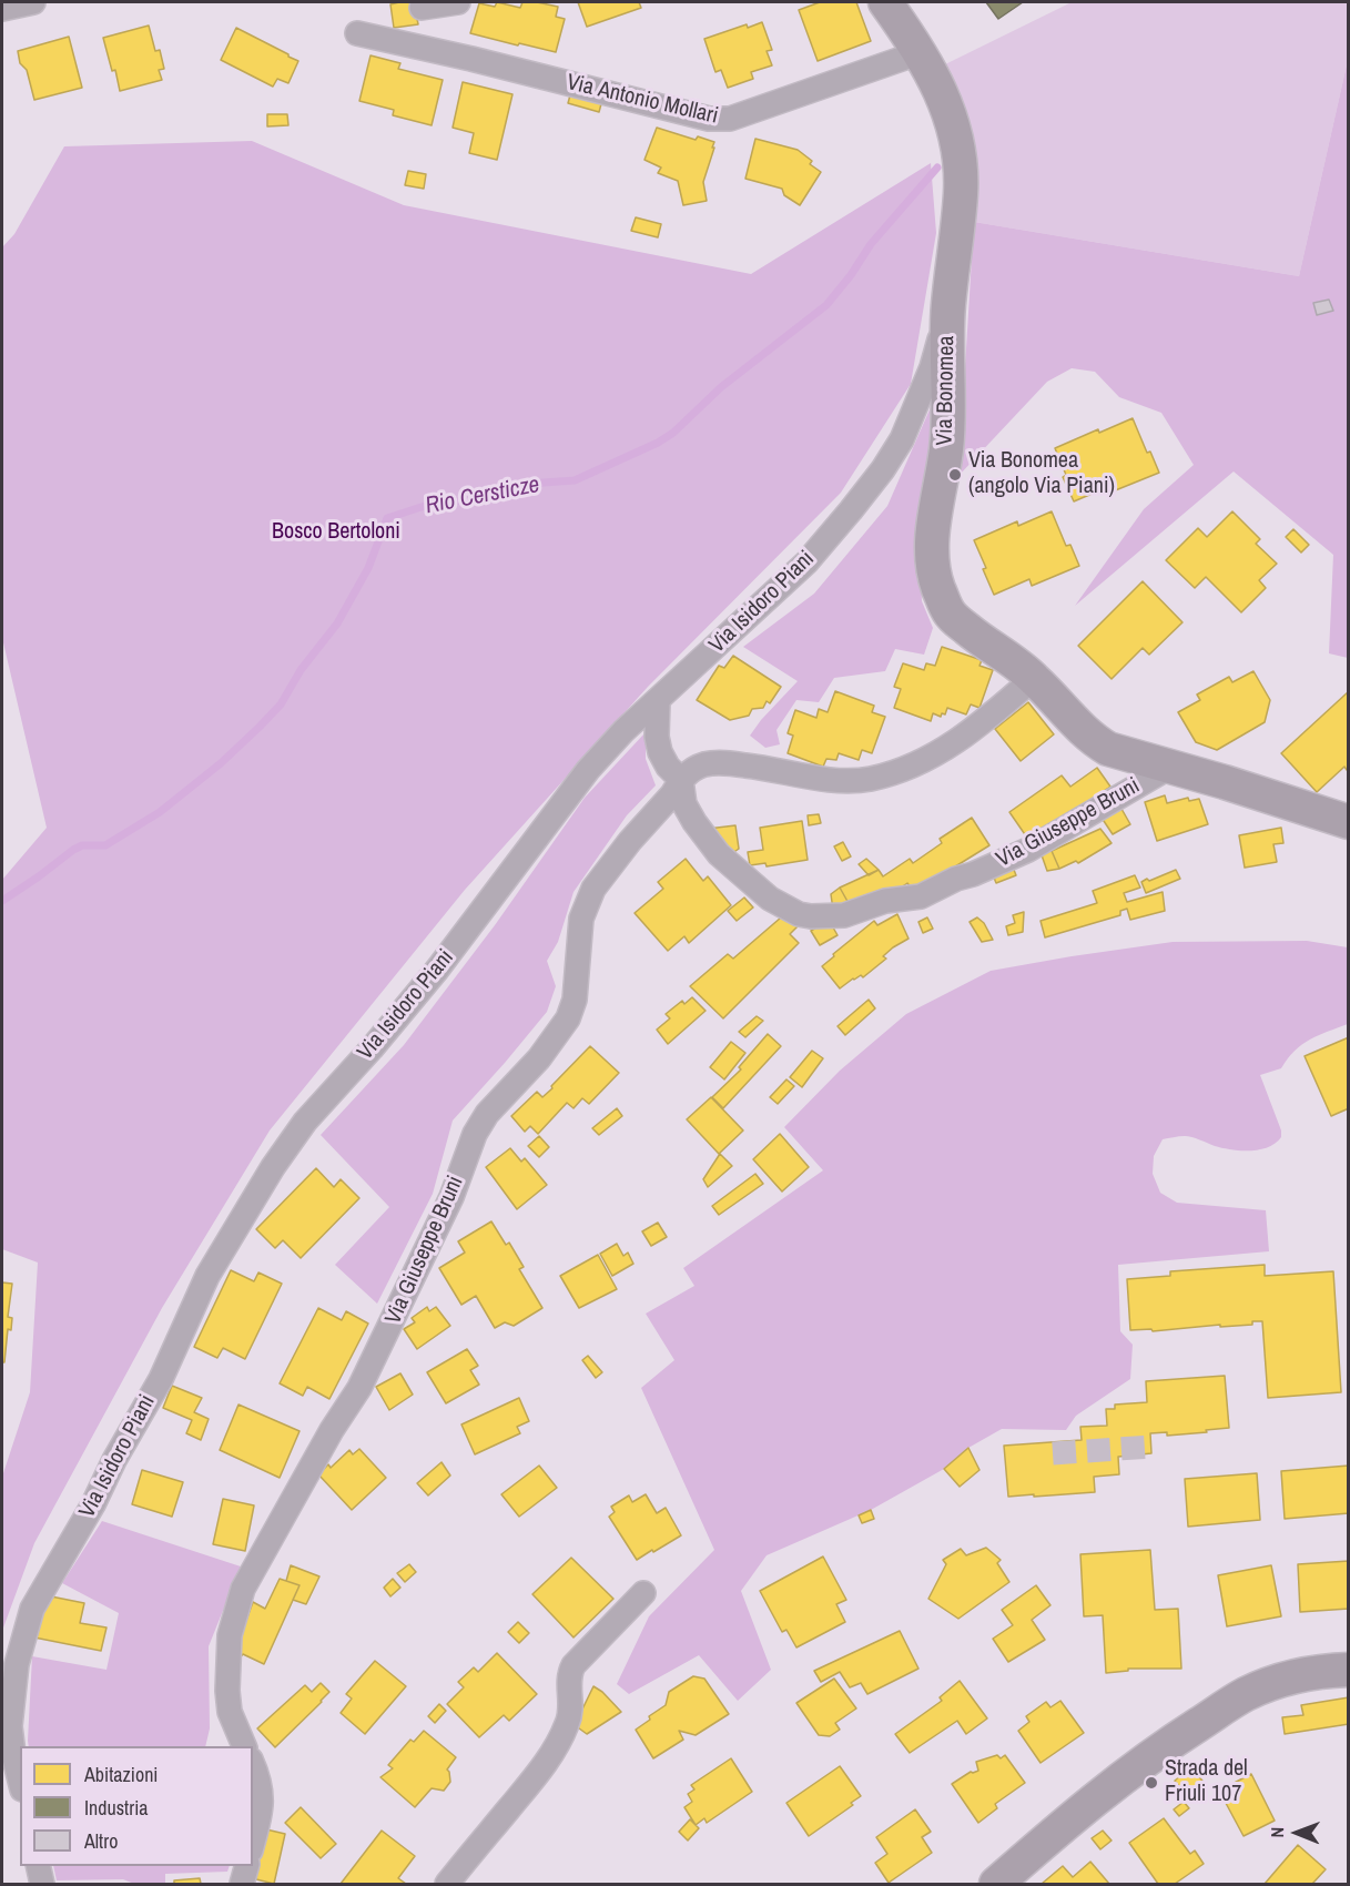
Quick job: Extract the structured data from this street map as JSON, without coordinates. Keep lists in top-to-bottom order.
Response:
{
  "streets": {
    "street": [
      "Via Antonio Mollari",
      "Via Bonomea",
      "Via Isidoro Piani",
      "Via Giuseppe Bruni"
    ]
  },
  "crossings": [
    ["Via Antonio Mollari", "Via Bonomea"],
    ["Via Bonomea", "Via Isidoro Piani"],
    ["Via Bonomea", "Via Giuseppe Bruni"],
    ["Via Isidoro Piani", "Via Giuseppe Bruni"]
  ],
  "water": ["Rio Cersticze"],
  "parks": ["Bosco Bertoloni"],
  "places": ["Via Bonomea (angolo Via Piani)", "Strada del Friuli 107"],
  "legend": ["Abitazioni", "Industria", "Altro"],
  "north": "left"
}
